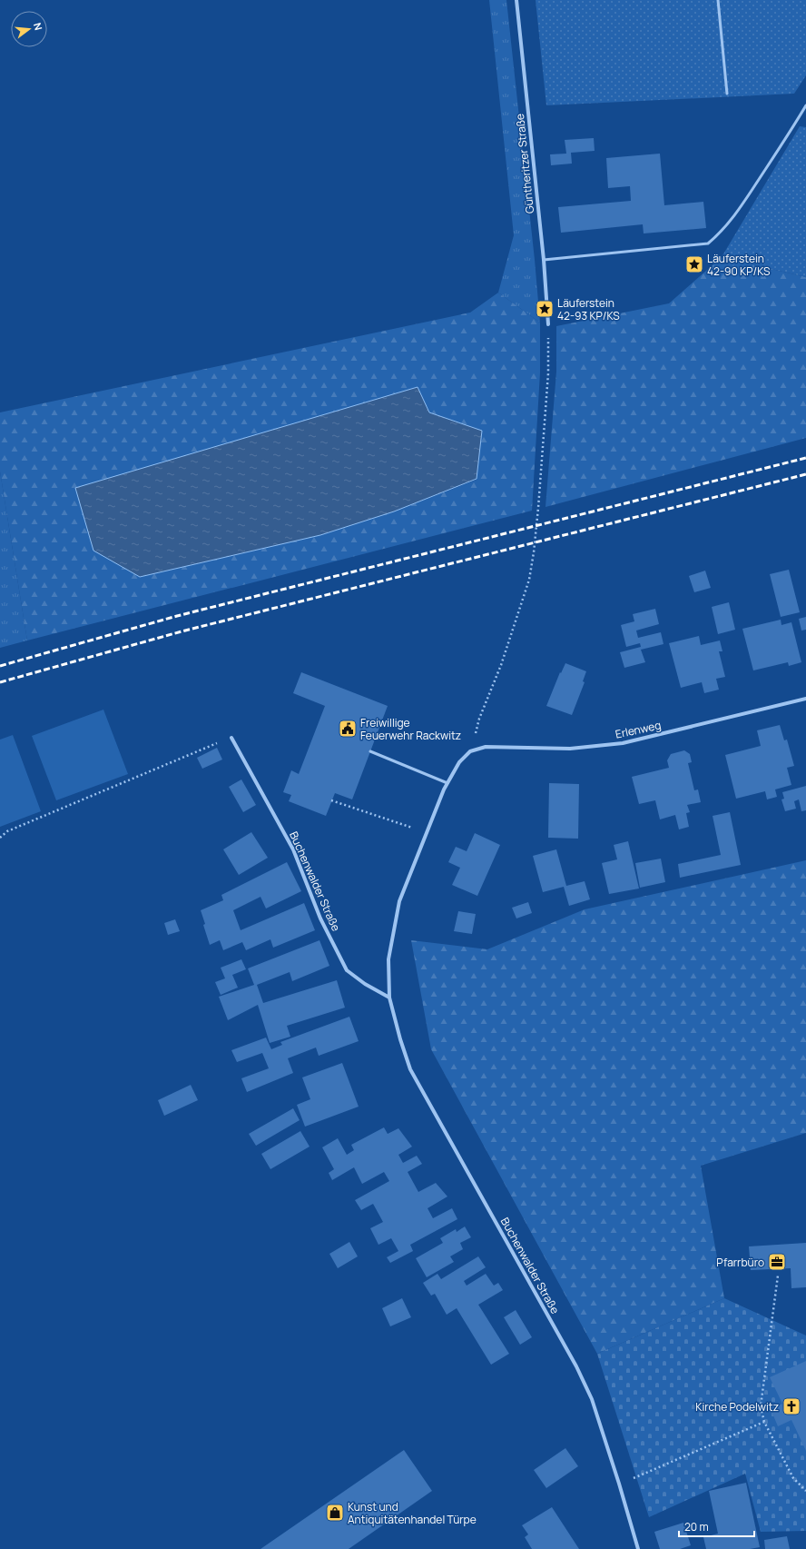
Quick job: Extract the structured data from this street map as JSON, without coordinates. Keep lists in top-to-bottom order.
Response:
{
  "streets": {
    "street": ["Güntheritzer Straße", "Erlenweg", "Buchenwalder Straße"]
  },
  "crossings": [
    ["Erlenweg", "Buchenwalder Straße"]
  ],
  "places": {
    "place": ["Läuferstein 42-90 KP/KS", "Läuferstein 42-93 KP/KS"],
    "public building": ["Freiwillige Feuerwehr Rackwitz"],
    "office": ["Pfarrbüro"],
    "church": ["Kirche Podelwitz"],
    "shop": ["Kunst und Antiquitätenhandel Türpe"]
  },
  "scale_bar": "20 m",
  "north": "right"
}
